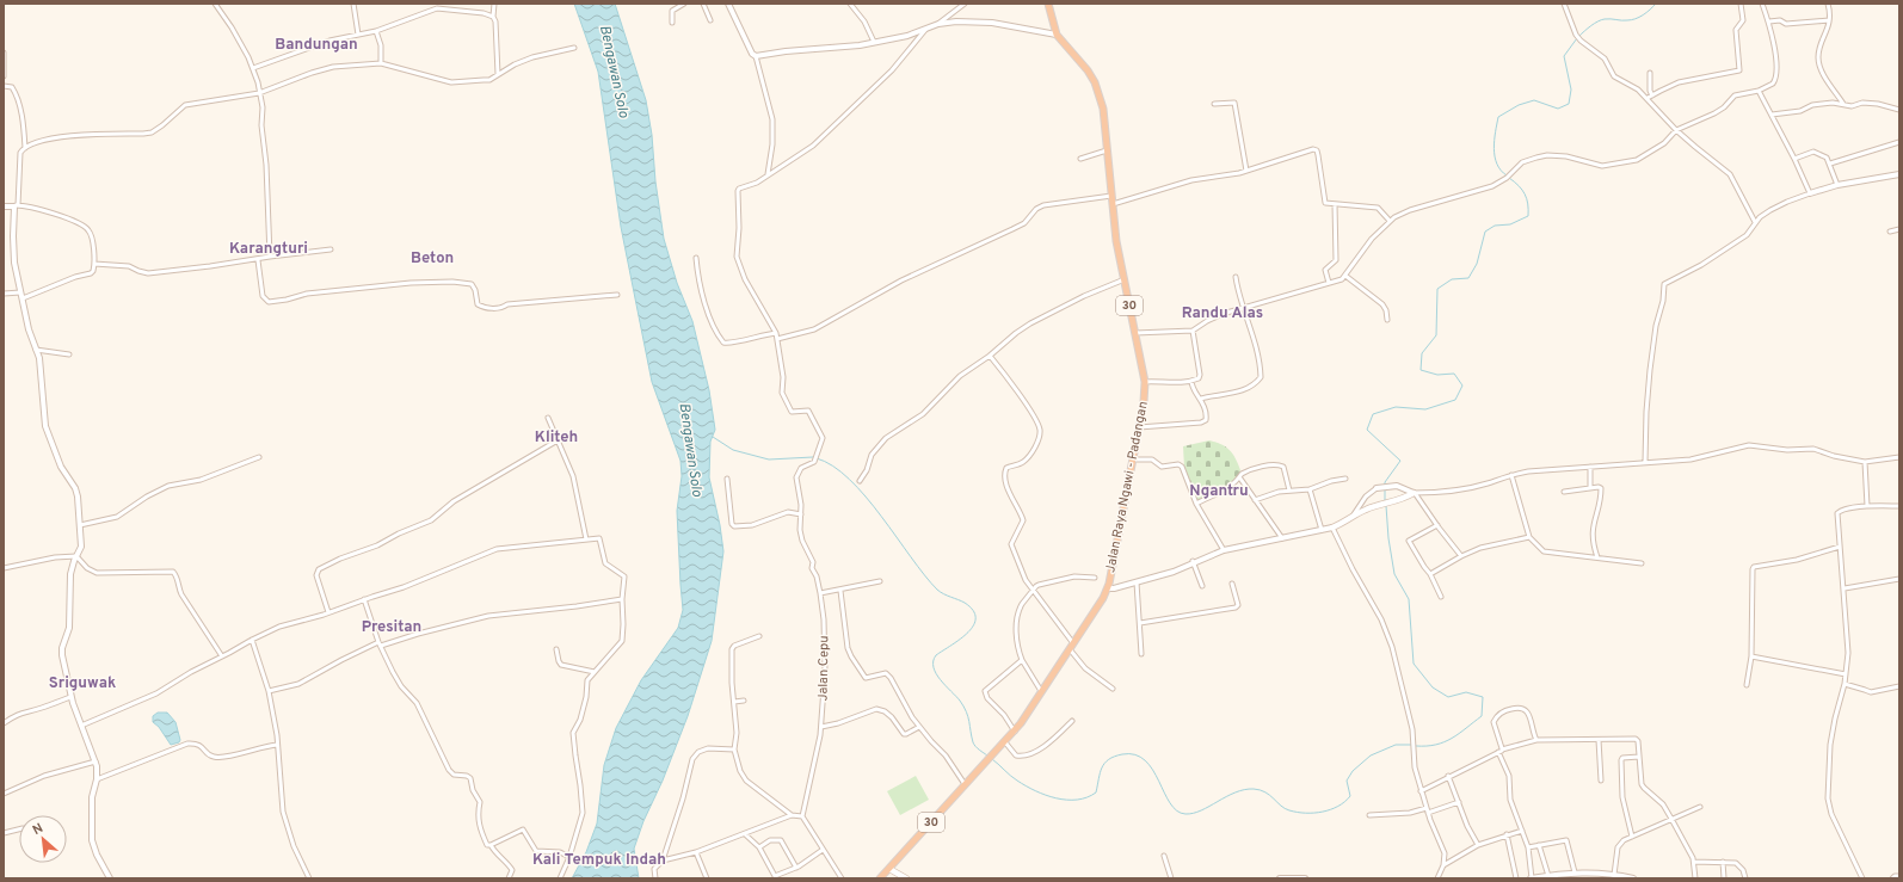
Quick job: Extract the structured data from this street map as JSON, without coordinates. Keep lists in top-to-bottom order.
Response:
{
  "streets": {
    "highway": ["30", "Jalan Raya Ngawi - Padangan"],
    "street": ["Jalan Cepu"]
  },
  "crossings": [
    ["30", "Jalan Raya Ngawi - Padangan"]
  ],
  "districts": [
    "Bandungan",
    "Karangturi",
    "Beton",
    "Randu Alas",
    "Kliteh",
    "Ngantru",
    "Presitan",
    "Sriguwak",
    "Kali Tempuk Indah"
  ],
  "water": ["Bengawan Solo"],
  "north": "top left"
}
